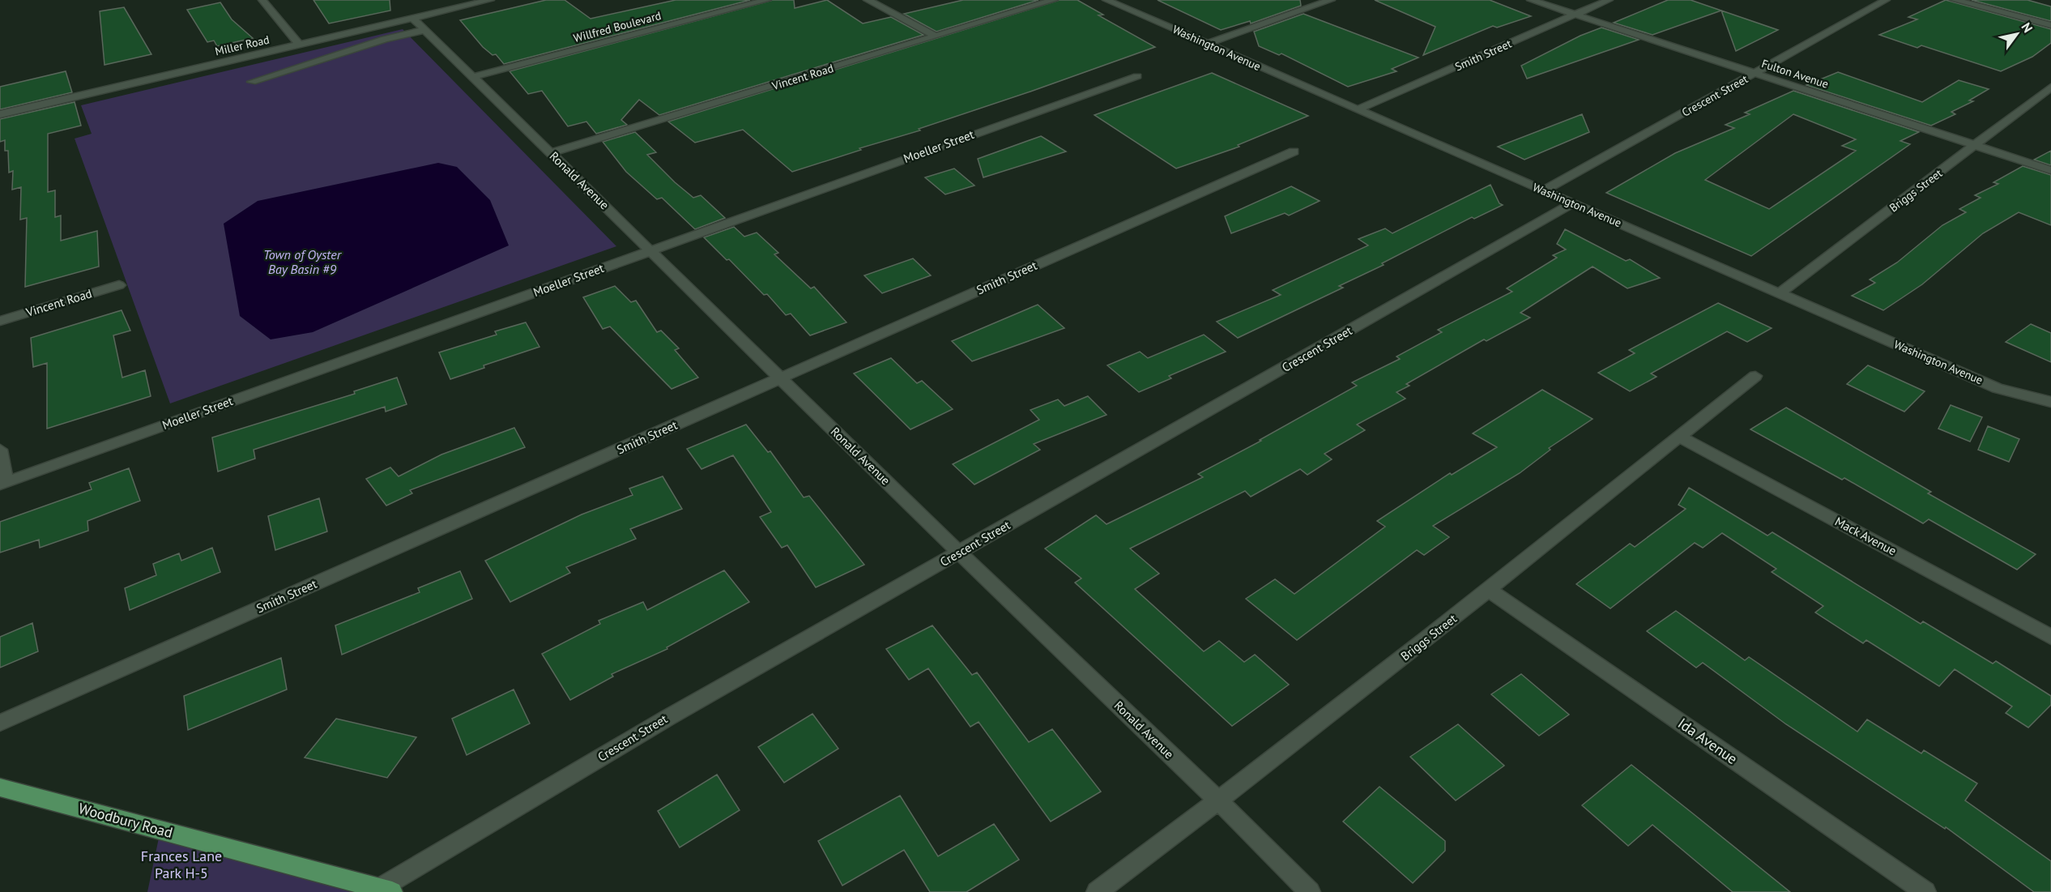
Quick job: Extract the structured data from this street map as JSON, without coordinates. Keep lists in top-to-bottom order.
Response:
{
  "streets": {
    "main road": ["Woodbury Road"],
    "street": [
      "Willfred Boulevard",
      "Miller Road",
      "Washington Avenue",
      "Smith Street",
      "Fulton Avenue",
      "Vincent Road",
      "Crescent Street",
      "Moeller Street",
      "Ronald Avenue",
      "Briggs Street",
      "Mack Avenue",
      "Ida Avenue"
    ]
  },
  "crossings": [
    ["Willfred Boulevard", "Ronald Avenue"],
    ["Miller Road", "Ronald Avenue"],
    ["Washington Avenue", "Smith Street"],
    ["Washington Avenue", "Crescent Street"],
    ["Washington Avenue", "Briggs Street"],
    ["Smith Street", "Fulton Avenue"],
    ["Smith Street", "Ronald Avenue"],
    ["Fulton Avenue", "Crescent Street"],
    ["Fulton Avenue", "Briggs Street"],
    ["Vincent Road", "Ronald Avenue"],
    ["Crescent Street", "Ronald Avenue"],
    ["Crescent Street", "Woodbury Road"],
    ["Moeller Street", "Ronald Avenue"],
    ["Ronald Avenue", "Briggs Street"],
    ["Briggs Street", "Mack Avenue"],
    ["Briggs Street", "Ida Avenue"]
  ],
  "water": ["Town of Oyster Bay Basin #9"],
  "parks": ["Frances Lane Park H-5"],
  "north": "top right"
}
